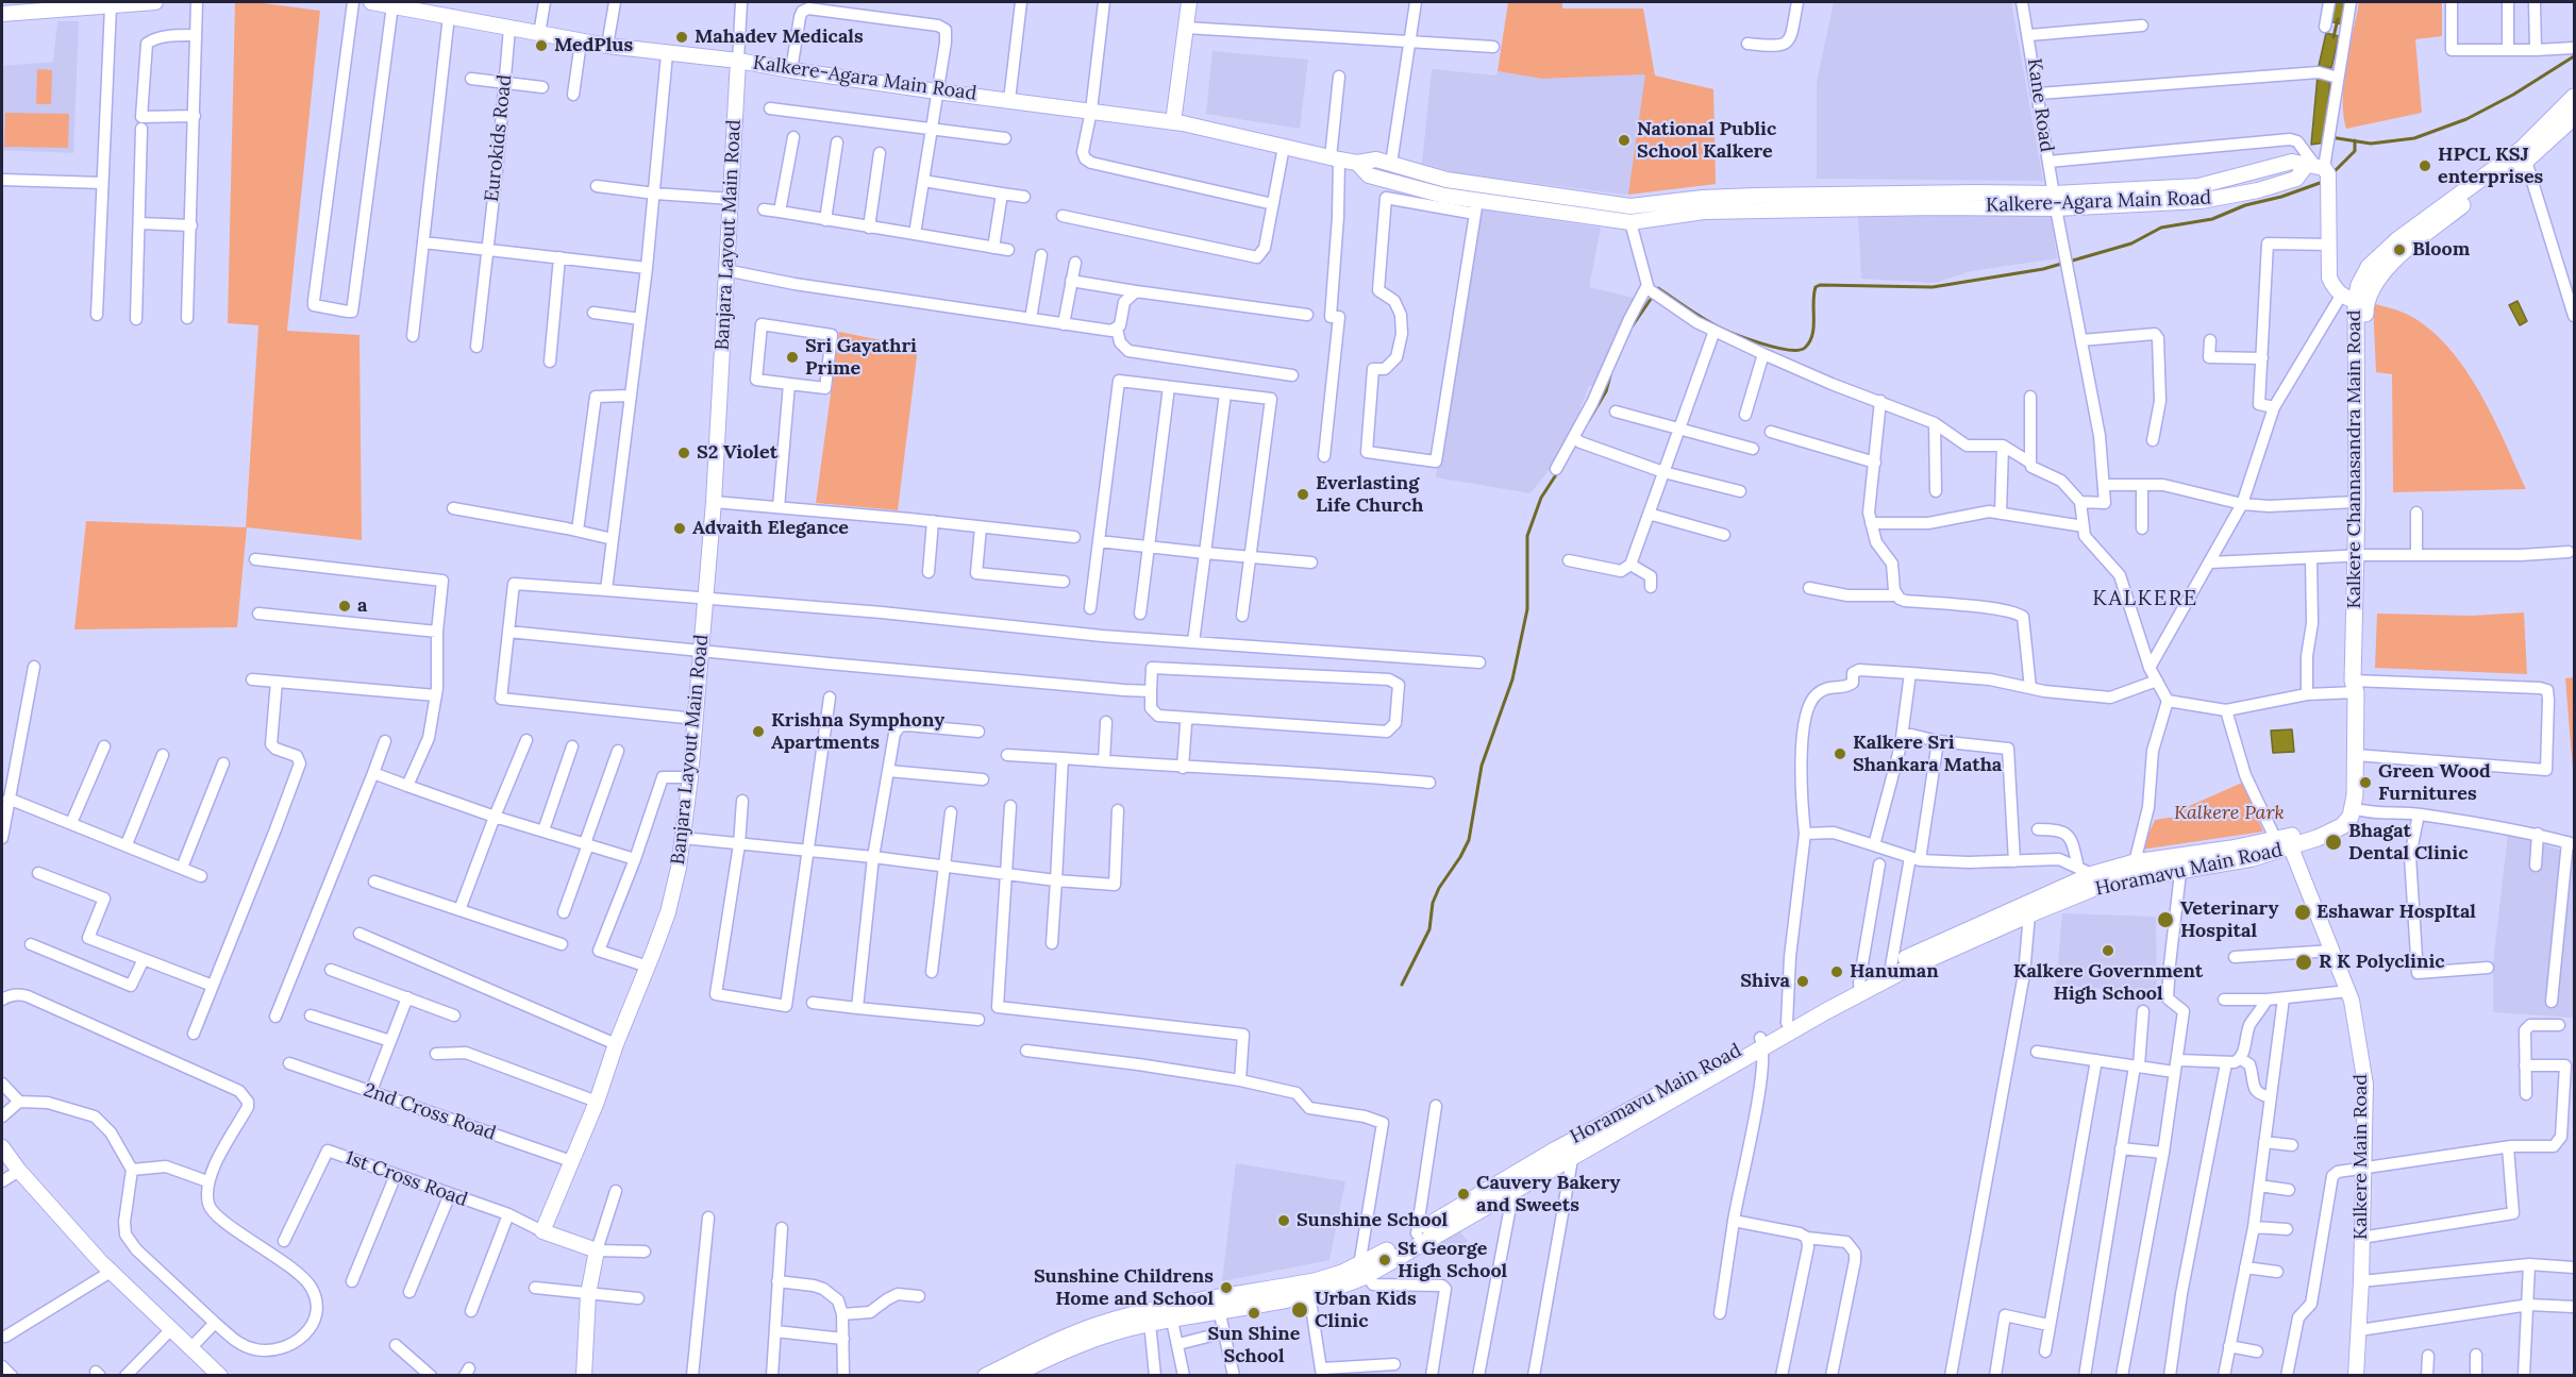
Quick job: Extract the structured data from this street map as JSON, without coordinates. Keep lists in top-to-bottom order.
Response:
{
  "streets": {
    "main road": ["Kalkere Channasandra Main Road", "Horamavu Main Road"],
    "street": [
      "Kalkere-Agara Main Road",
      "Kane Road",
      "Eurokids Road",
      "Banjara Layout Main Road",
      "2nd Cross Road",
      "Kalkere Main Road",
      "1st Cross Road"
    ]
  },
  "crossings": [
    ["Kalkere-Agara Main Road", "Kane Road"],
    ["Kalkere-Agara Main Road", "Eurokids Road"],
    ["Kalkere-Agara Main Road", "Banjara Layout Main Road"],
    ["Banjara Layout Main Road", "2nd Cross Road"],
    ["Banjara Layout Main Road", "1st Cross Road"],
    ["Horamavu Main Road", "Kalkere Main Road"]
  ],
  "districts": ["KALKERE"],
  "parks": ["Kalkere Park"],
  "places": [
    "Mahadev Medicals",
    "MedPlus",
    "National Public School Kalkere",
    "HPCL KSJ enterprises",
    "Bloom",
    "Sri Gayathri Prime",
    "S2 Violet",
    "Everlasting Life Church",
    "Advaith Elegance",
    "a",
    "Krishna Symphony Apartments",
    "Kalkere Sri Shankara Matha",
    "Green Wood Furnitures",
    "Bhagat Dental Clinic",
    "Eshawar HospItal",
    "Veterinary Hospital",
    "Kalkere Government High School",
    "R K Polyclinic",
    "Hanuman",
    "Shiva",
    "Cauvery Bakery and Sweets",
    "Sunshine School",
    "St George High School",
    "Sunshine Childrens Home and School",
    "Urban Kids Clinic",
    "Sun Shine School"
  ]
}
